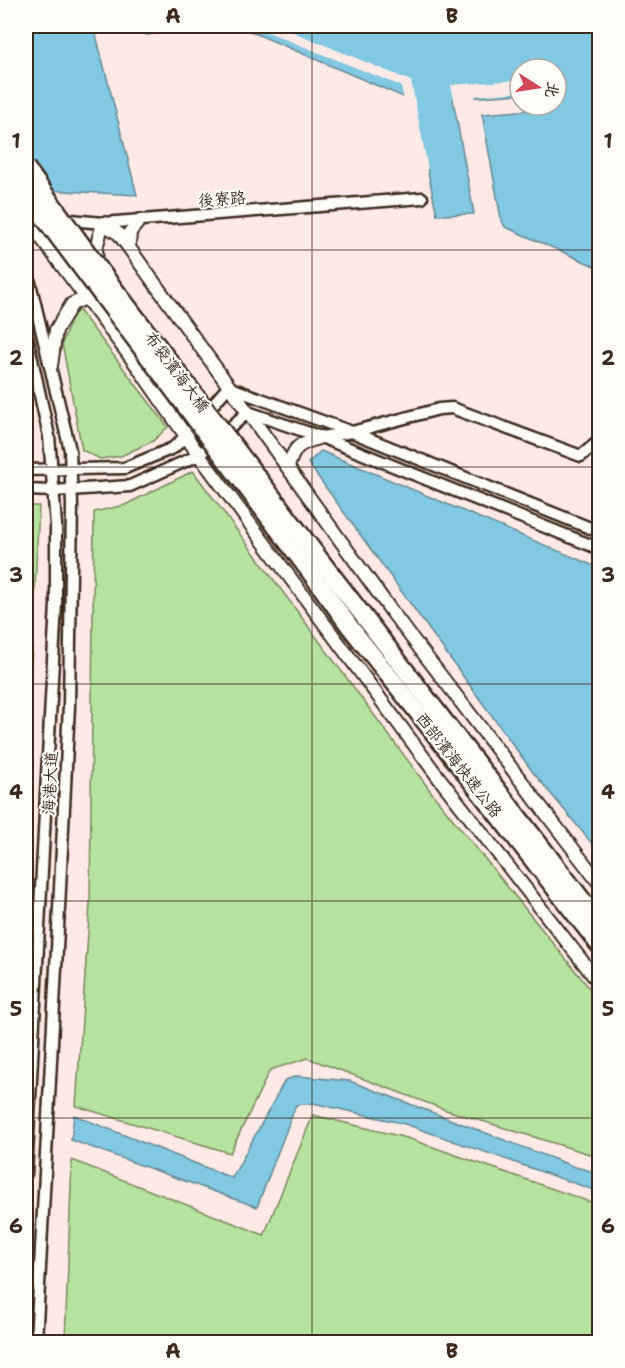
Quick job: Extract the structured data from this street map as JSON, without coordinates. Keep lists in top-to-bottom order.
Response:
{
  "streets": {
    "highway": ["布袋濱海大橋", "西部濱海快速公路"],
    "street": ["後寮路", "海港大道"]
  },
  "crossings": [
    ["布袋濱海大橋", "西部濱海快速公路"]
  ],
  "north": "right",
  "grid": {
    "columns": ["A", "B"],
    "rows": [
      "1",
      "2",
      "3",
      "4",
      "5",
      "6"
    ]
  }
}
